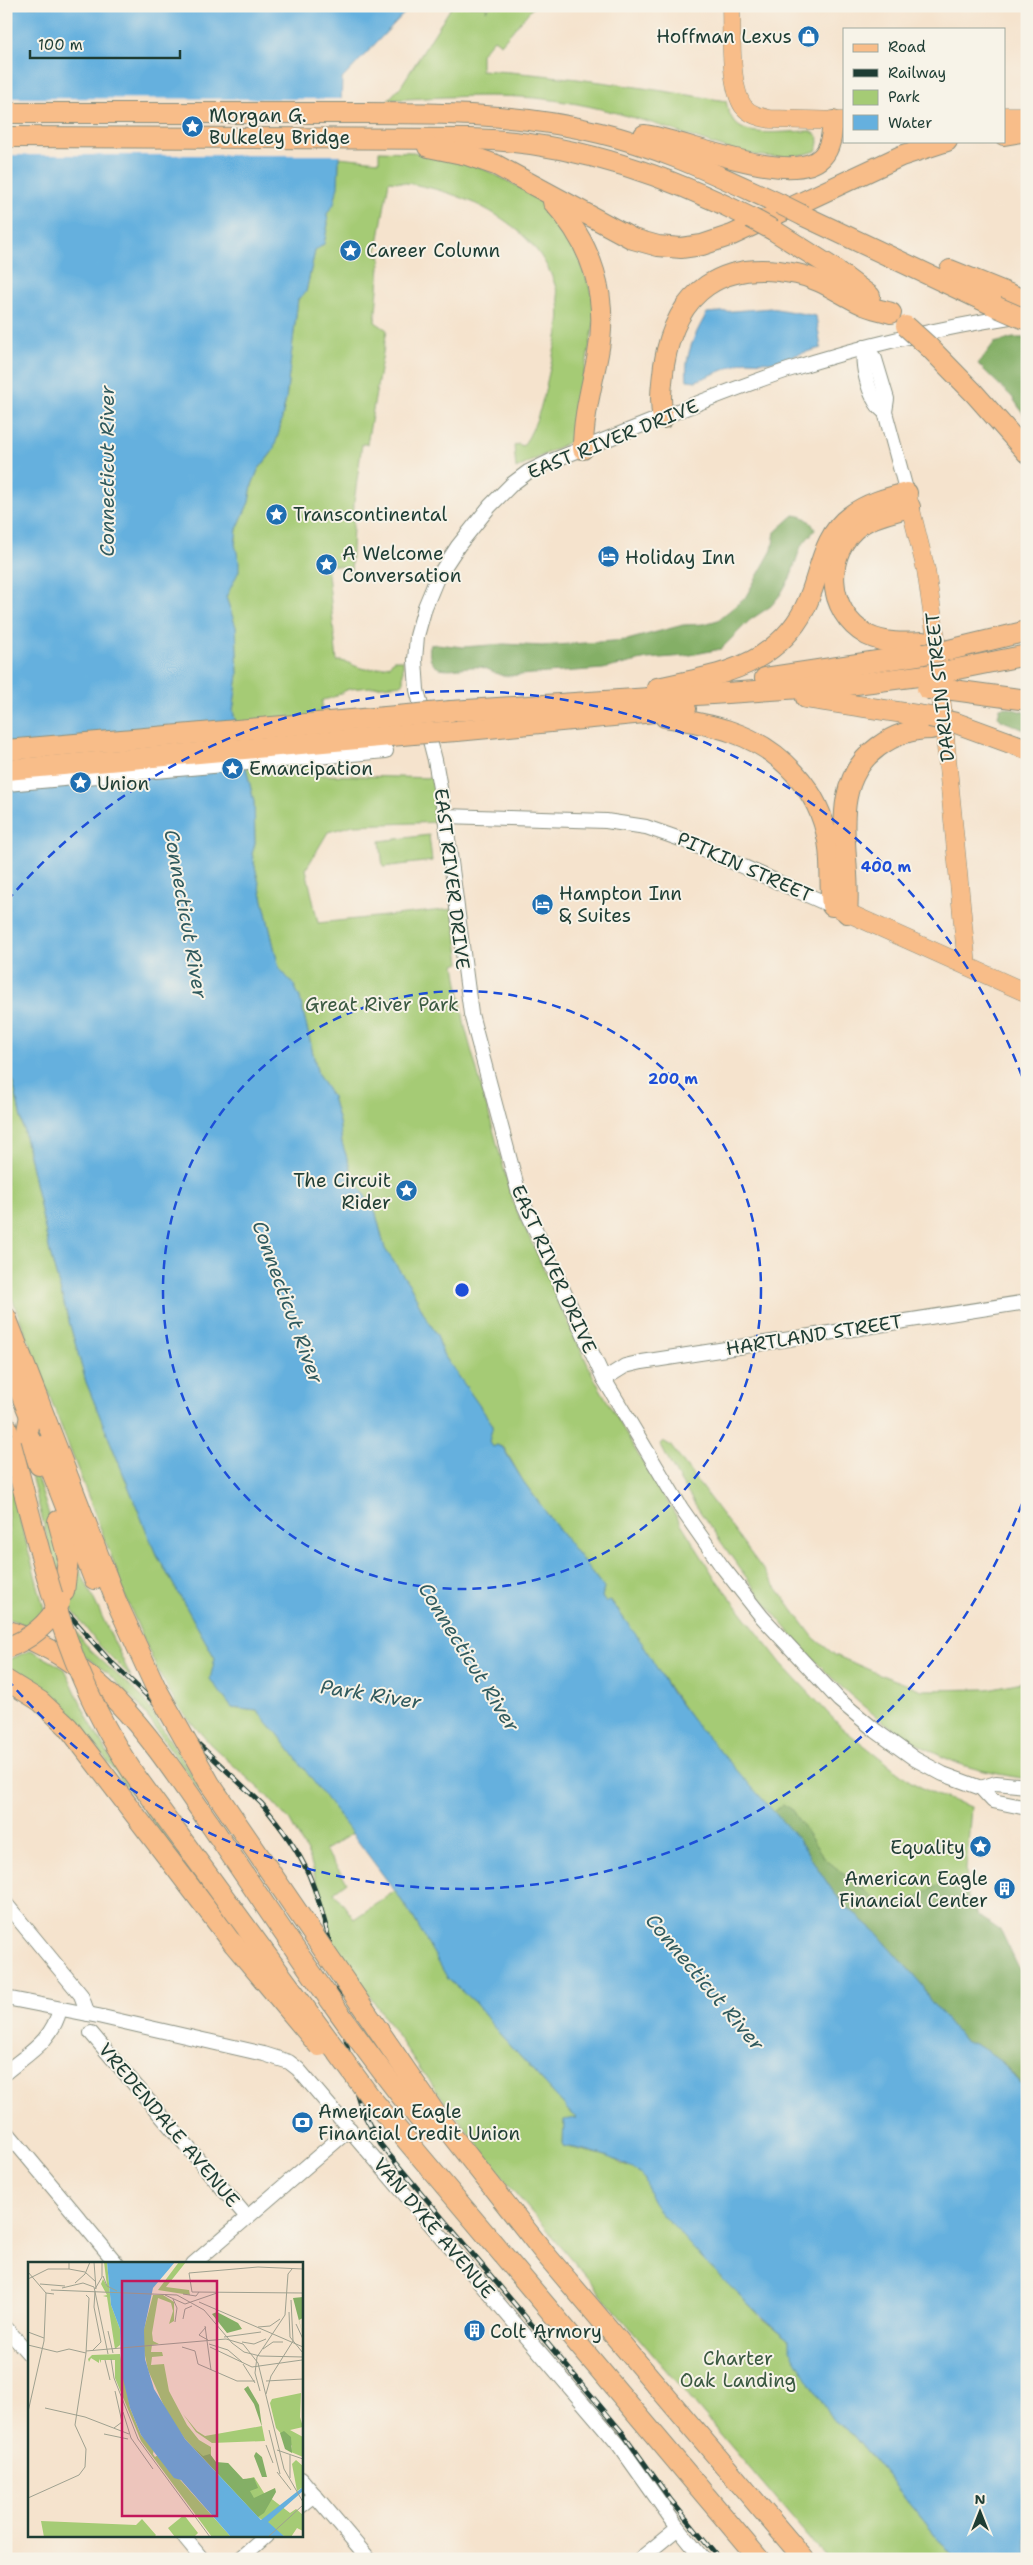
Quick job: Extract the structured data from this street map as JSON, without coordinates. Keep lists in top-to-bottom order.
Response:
{
  "streets": {
    "main road": ["DARLIN STREET", "PITKIN STREET"],
    "street": [
      "EAST RIVER DRIVE",
      "HARTLAND STREET",
      "VREDENDALE AVENUE",
      "VAN DYKE AVENUE"
    ]
  },
  "crossings": [
    ["EAST RIVER DRIVE", "DARLIN STREET"],
    ["EAST RIVER DRIVE", "PITKIN STREET"],
    ["EAST RIVER DRIVE", "HARTLAND STREET"],
    ["DARLIN STREET", "PITKIN STREET"]
  ],
  "water": ["Connecticut River", "Park River"],
  "parks": ["Great River Park", "Charter Oak Landing"],
  "places": {
    "shop": ["Hoffman Lexus"],
    "place": [
      "Morgan G. Bulkeley Bridge",
      "Career Column",
      "Transcontinental",
      "A Welcome Conversation",
      "Emancipation",
      "Union",
      "The Circuit Rider",
      "Equality"
    ],
    "hotel": ["Holiday Inn", "Hampton Inn & Suites"],
    "building": ["American Eagle Financial Center", "Colt Armory"],
    "bank": ["American Eagle Financial Credit Union"]
  },
  "legend": [
    "Road",
    "Railway",
    "Park",
    "Water"
  ],
  "scale_bar": "100 m",
  "north": "top",
  "rings": ["400 m", "200 m"]
}
